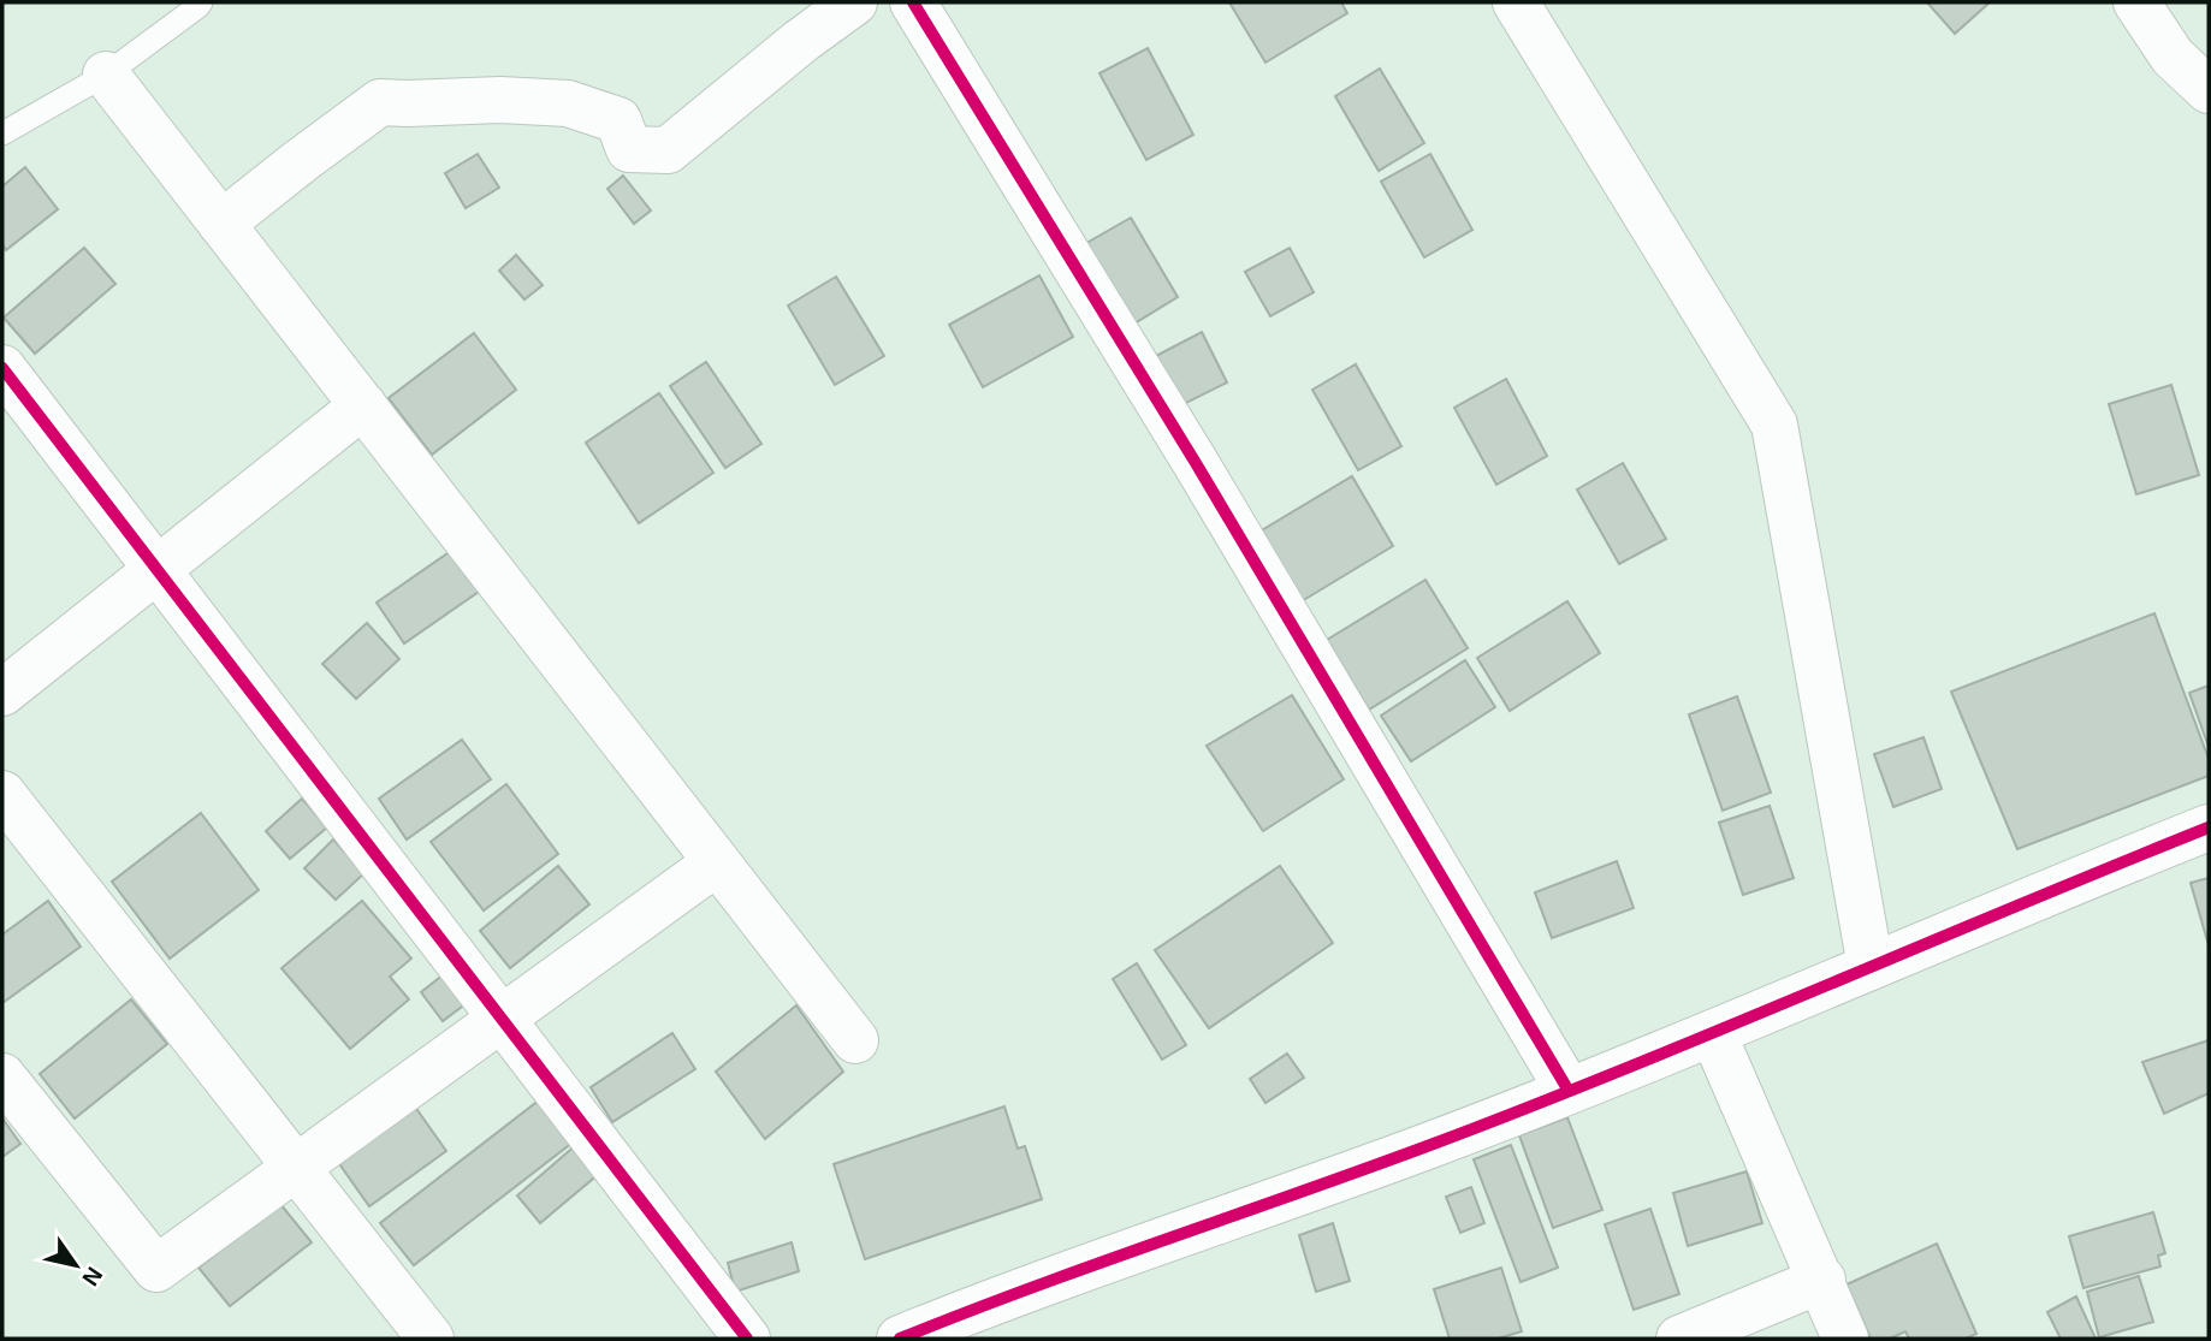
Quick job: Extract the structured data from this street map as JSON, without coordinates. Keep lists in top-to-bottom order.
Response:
{
  "north": "bottom right"
}
